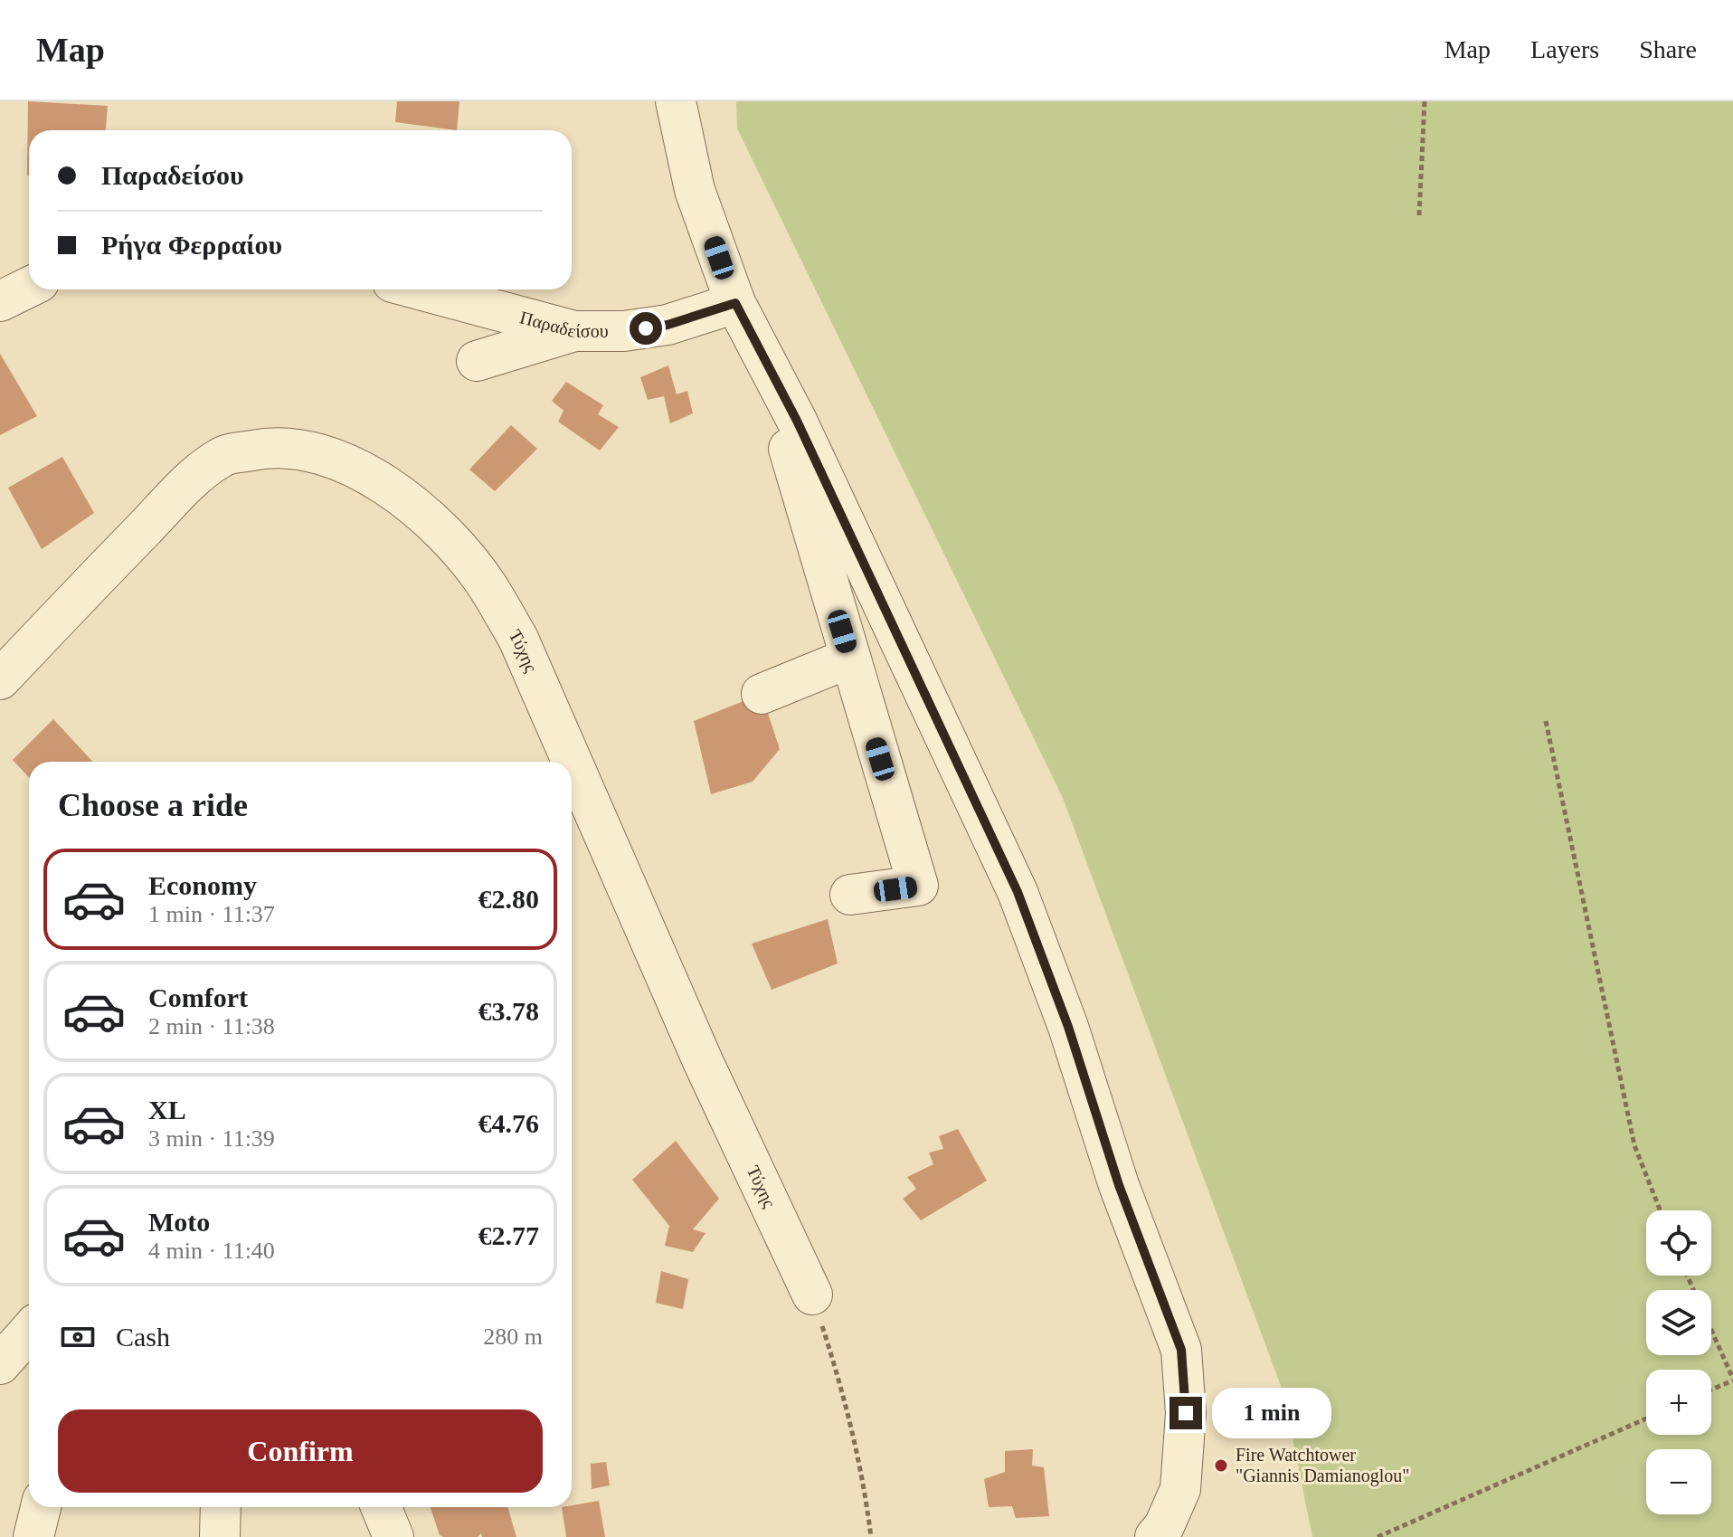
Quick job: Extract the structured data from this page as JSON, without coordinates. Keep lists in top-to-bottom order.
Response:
{
  "streets": {
    "street": ["Παραδείσου", "Τύχης"]
  },
  "places": ["Fire Watchtower \"Giannis Damianoglou\""],
  "page": {
    "header": "Map",
    "nav": ["Map", "Layers", "Share"],
    "banner": ["Παραδείσου", "Ρήγα Φερραίου"],
    "heading": "Choose a ride",
    "list": [
      {
        "name": "Economy",
        "note": "1 min · 11:37",
        "value": "€2.80"
      },
      {
        "name": "Comfort",
        "note": "2 min · 11:38",
        "value": "€3.78"
      },
      {
        "name": "XL",
        "note": "3 min · 11:39",
        "value": "€4.76"
      },
      {
        "name": "Moto",
        "note": "4 min · 11:40",
        "value": "€2.77"
      }
    ],
    "map_buttons": ["+", "−"],
    "pay": ["Cash", "280 m"],
    "bubble": "1 min",
    "buttons": "Confirm"
  }
}
